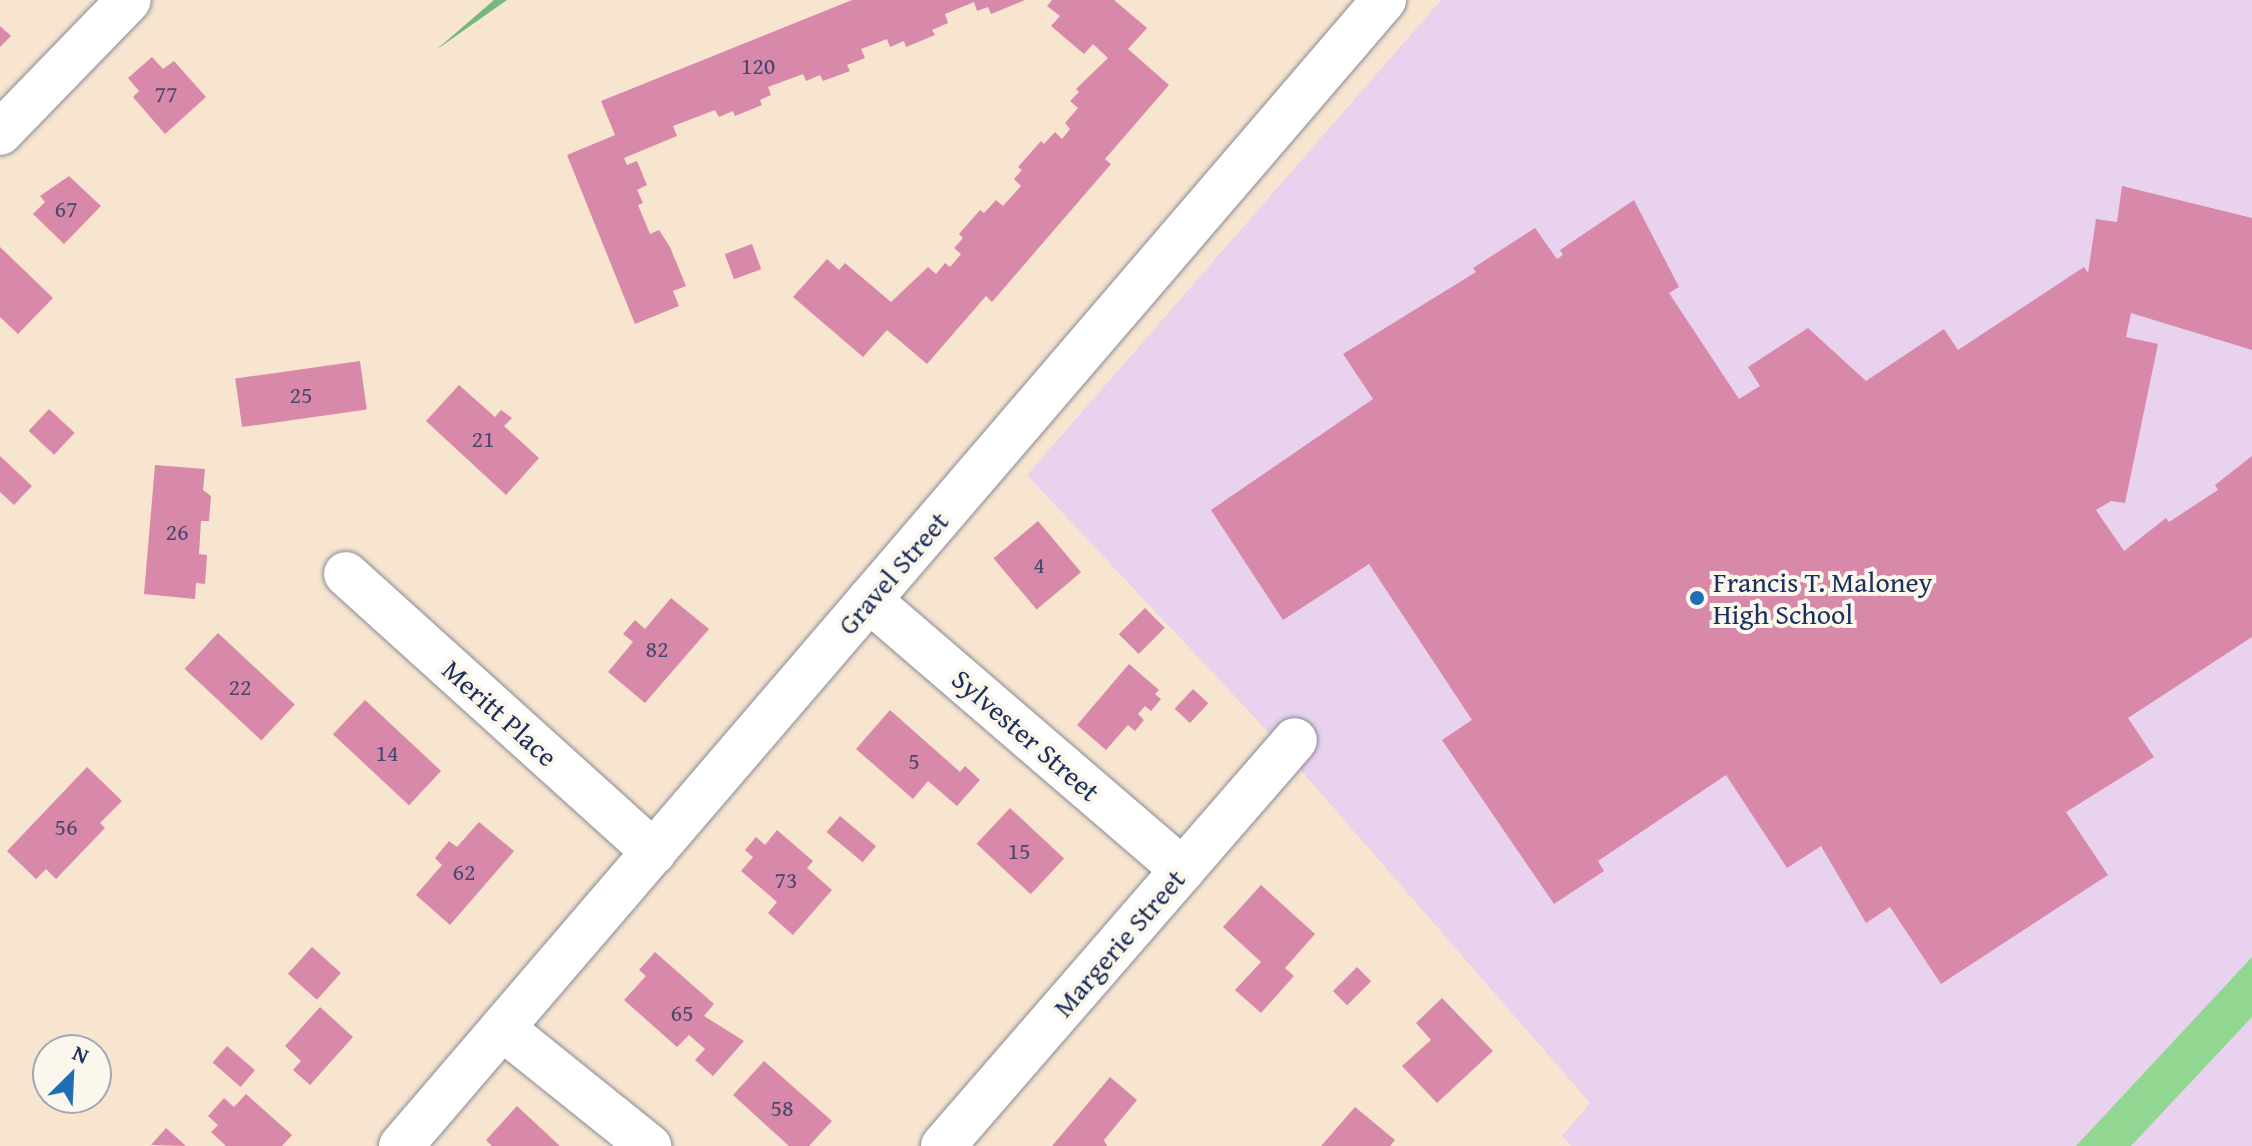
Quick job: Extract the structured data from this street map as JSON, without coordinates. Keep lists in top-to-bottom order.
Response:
{
  "streets": {
    "street": [
      "Gravel Street",
      "Meritt Place",
      "Sylvester Street",
      "Margerie Street"
    ]
  },
  "crossings": [
    ["Gravel Street", "Meritt Place"],
    ["Gravel Street", "Sylvester Street"],
    ["Sylvester Street", "Margerie Street"]
  ],
  "places": ["Francis T. Maloney High School"],
  "house_numbers": [
    "120",
    "77",
    "67",
    "25",
    "21",
    "26",
    "4",
    "82",
    "22",
    "14",
    "5",
    "56",
    "15",
    "62",
    "73",
    "65",
    "58"
  ],
  "north": "top right"
}
